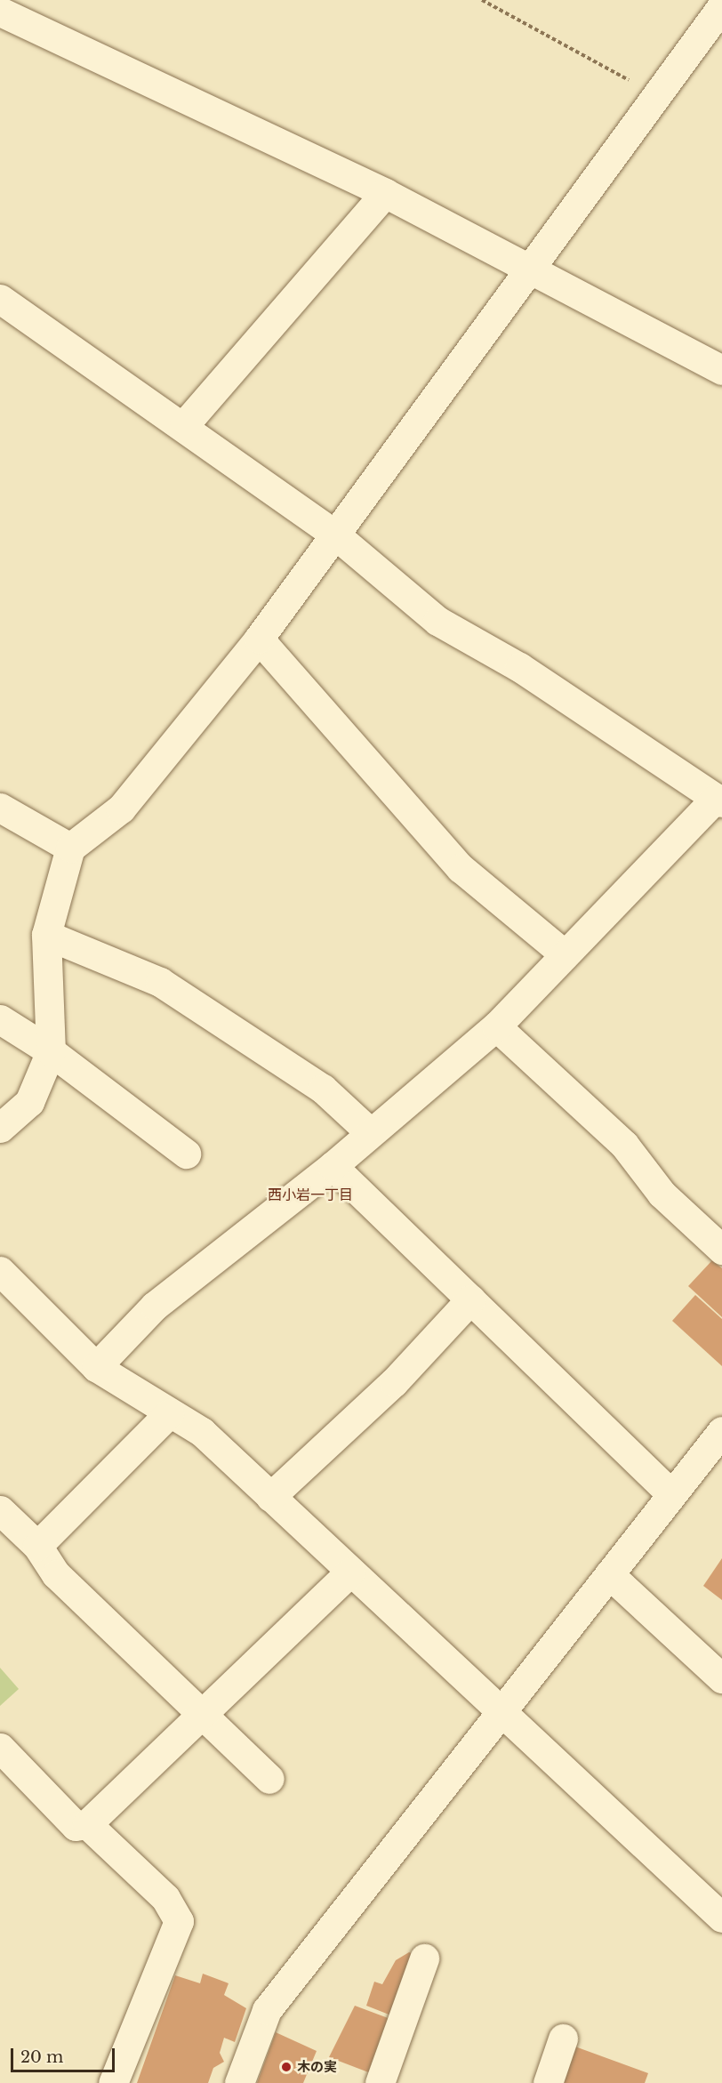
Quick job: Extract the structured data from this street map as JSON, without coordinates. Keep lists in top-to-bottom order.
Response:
{
  "districts": ["西小岩一丁目"],
  "places": ["木の実"],
  "scale_bar": "20 m"
}
